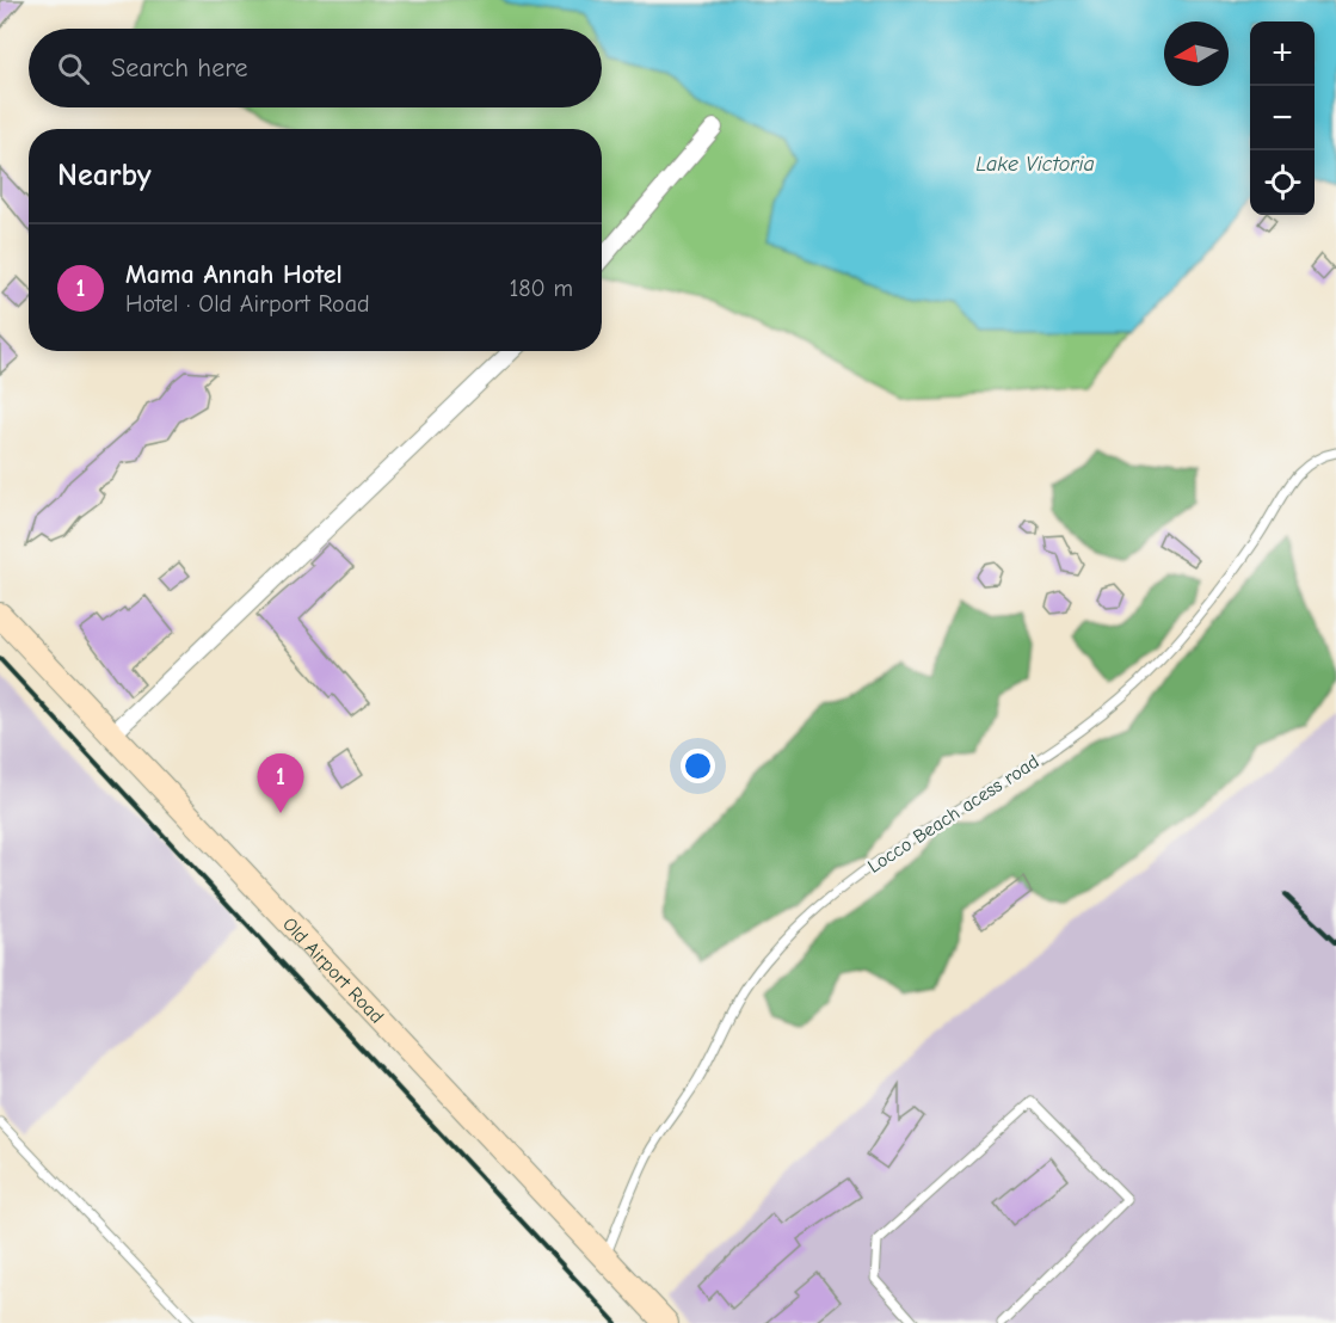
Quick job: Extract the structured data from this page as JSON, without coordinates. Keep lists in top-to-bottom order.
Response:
{
  "streets": {
    "main road": ["Old Airport Road"],
    "lane": ["Locco Beach acess road"]
  },
  "crossings": [
    ["Locco Beach acess road", "Old Airport Road"]
  ],
  "water": ["Lake Victoria"],
  "north": "left",
  "page": {
    "map_buttons": ["+", "−"],
    "search": "Search here",
    "heading": "Nearby",
    "list": [
      {
        "mark": "1",
        "name": "Mama Annah Hotel",
        "note": "Hotel · Old Airport Road",
        "value": "180 m"
      }
    ],
    "pins": "1"
  }
}
